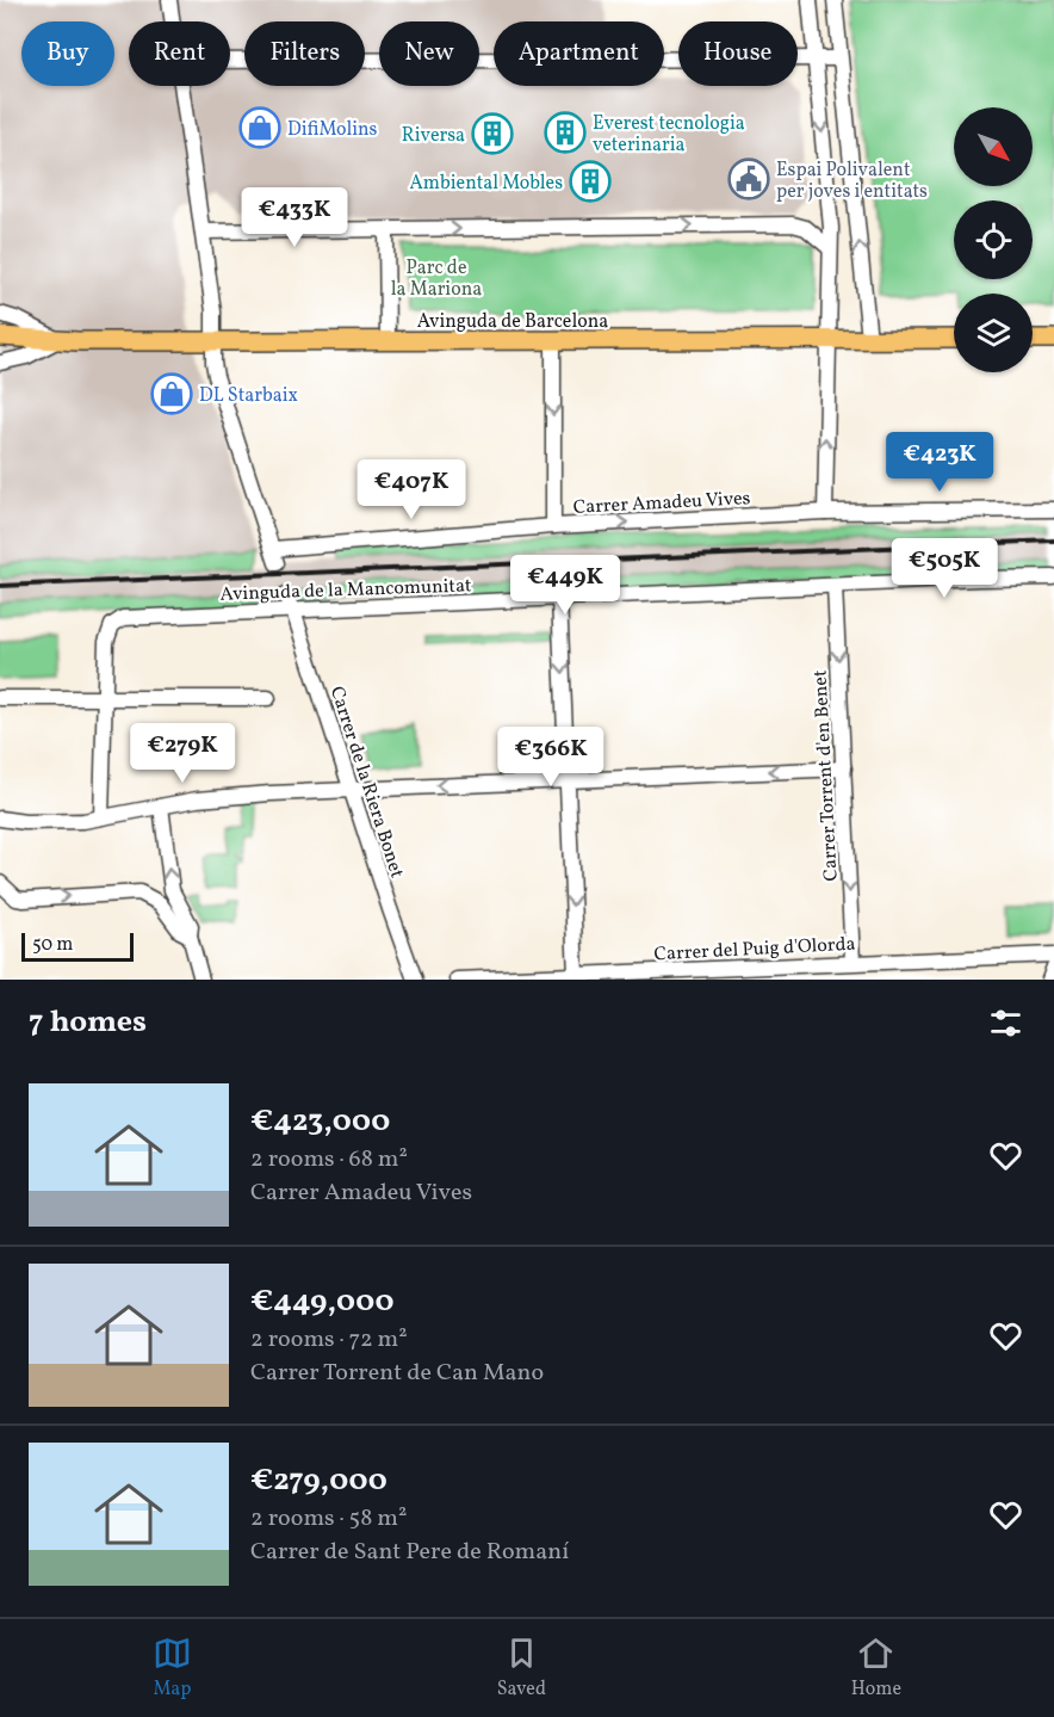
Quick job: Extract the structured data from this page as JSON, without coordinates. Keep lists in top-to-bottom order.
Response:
{
  "streets": {
    "main road": ["Avinguda de Barcelona"],
    "street": [
      "Carrer Amadeu Vives",
      "Avinguda de la Mancomunitat",
      "Carrer Torrent d'en Benet",
      "Carrer de la Riera Bonet",
      "Carrer del Puig d'Olorda"
    ]
  },
  "crossings": [
    ["Avinguda de Barcelona", "Carrer Amadeu Vives"],
    ["Avinguda de la Mancomunitat", "Carrer Torrent d'en Benet"],
    ["Avinguda de la Mancomunitat", "Carrer de la Riera Bonet"],
    ["Carrer Torrent d'en Benet", "Carrer del Puig d'Olorda"]
  ],
  "one_way": ["Carrer Torrent d'en Benet"],
  "parks": ["Parc de la Mariona"],
  "places": {
    "shop": ["DifiMolins", "DL Starbaix"],
    "building": ["Everest tecnologia veterinaria", "Riversa", "Ambiental Mobles"],
    "public building": ["Espai Polivalent per joves i entitats"]
  },
  "scale_bar": "50 m",
  "north": "bottom right",
  "page": {
    "chip": [
      "Buy",
      "Rent",
      "Filters",
      "New",
      "Apartment",
      "House"
    ],
    "price": [
      "€433K",
      "€423K",
      "€407K",
      "€505K",
      "€449K",
      "€279K",
      "€366K"
    ],
    "scale": "50 m",
    "heading": "7 homes",
    "list": [
      {
        "name": "€423,000",
        "note": "2 rooms · 68 m² · Carrer Amadeu Vives"
      },
      {
        "name": "€449,000",
        "note": "2 rooms · 72 m² · Carrer Torrent de Can Mano"
      },
      {
        "name": "€279,000",
        "note": "2 rooms · 58 m² · Carrer de Sant Pere de Romaní"
      }
    ],
    "tabs": ["Map", "Saved", "Home"]
  }
}
